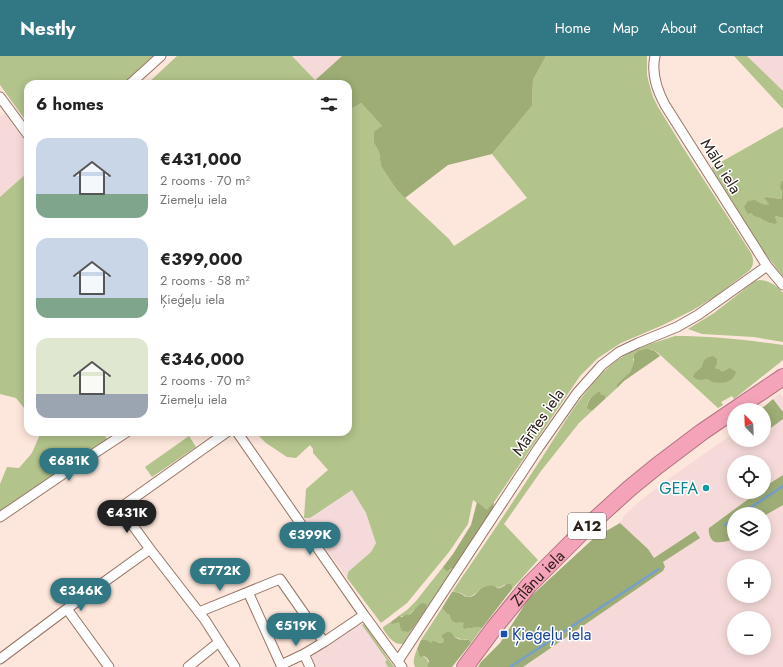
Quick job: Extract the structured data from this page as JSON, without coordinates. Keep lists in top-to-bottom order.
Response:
{
  "streets": {
    "highway": ["A12", "Zīlānu iela"],
    "street": ["Mālu iela", "Mārītes iela"]
  },
  "crossings": [
    ["Mālu iela", "Mārītes iela"]
  ],
  "places": {
    "other": ["GEFA"],
    "transit": ["Ķieģeļu iela"]
  },
  "north": "top left",
  "page": {
    "header": "Nestly",
    "nav": [
      "Home",
      "Map",
      "About",
      "Contact"
    ],
    "heading": "6 homes",
    "list": [
      {
        "name": "€431,000",
        "note": "2 rooms · 70 m² · Ziemeļu iela"
      },
      {
        "name": "€399,000",
        "note": "2 rooms · 58 m² · Ķieģeļu iela"
      },
      {
        "name": "€346,000",
        "note": "2 rooms · 70 m² · Ziemeļu iela"
      }
    ],
    "map_buttons": ["+", "−"],
    "price": [
      "€681K",
      "€431K",
      "€399K",
      "€772K",
      "€346K",
      "€519K"
    ]
  }
}
